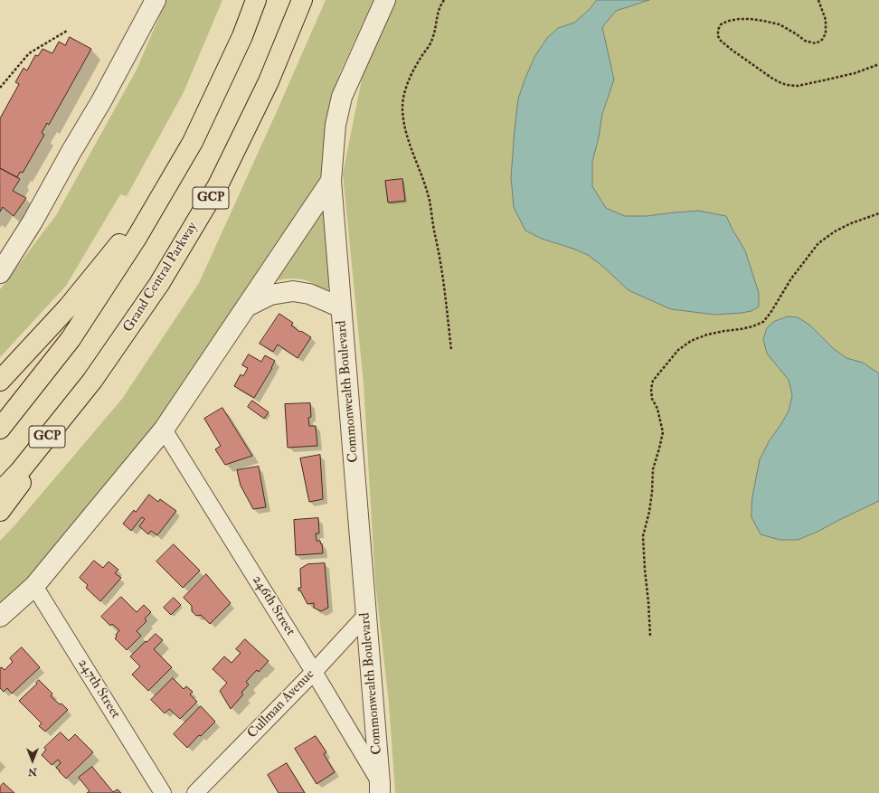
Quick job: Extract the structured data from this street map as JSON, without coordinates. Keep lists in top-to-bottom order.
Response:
{
  "streets": {
    "highway": ["GCP", "Grand Central Parkway"],
    "street": [
      "Commonwealth Boulevard",
      "246th Street",
      "247th Street",
      "Cullman Avenue"
    ]
  },
  "crossings": [
    ["Commonwealth Boulevard", "246th Street"],
    ["Commonwealth Boulevard", "Cullman Avenue"],
    ["246th Street", "Cullman Avenue"]
  ],
  "north": "bottom"
}
